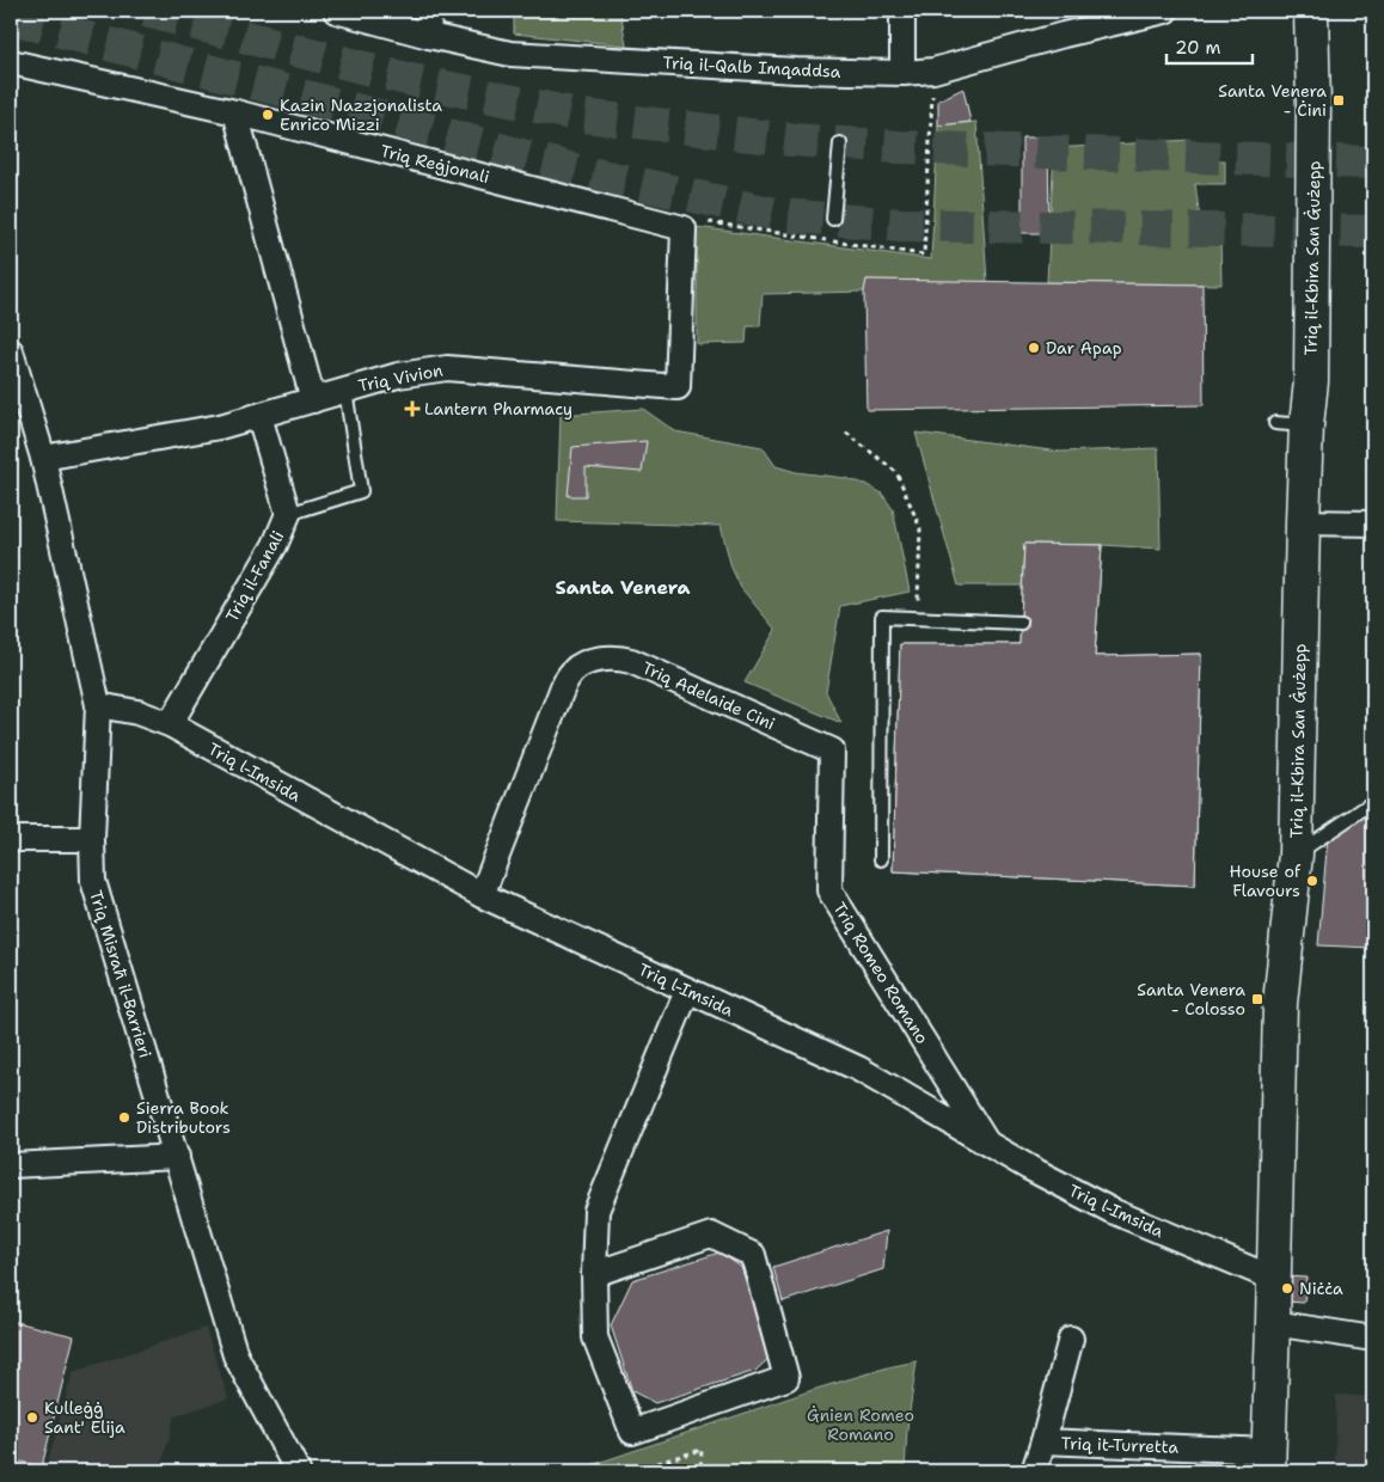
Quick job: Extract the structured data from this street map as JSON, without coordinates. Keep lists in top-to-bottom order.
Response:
{
  "streets": {
    "main road": ["Triq il-Kbira San Ġużepp"],
    "street": [
      "Triq il-Qalb Imqaddsa",
      "Triq Reġjonali",
      "Triq Vivion",
      "Triq il-Fanali",
      "Triq Adelaide Cini",
      "Triq l-Imsida",
      "Triq Romeo Romano",
      "Triq Misraħ il-Barrieri",
      "Triq it-Turretta"
    ]
  },
  "crossings": [
    ["Triq Reġjonali", "Triq Vivion"],
    ["Triq il-Kbira San Ġużepp", "Triq l-Imsida"],
    ["Triq il-Kbira San Ġużepp", "Triq it-Turretta"],
    ["Triq Vivion", "Triq il-Fanali"],
    ["Triq Vivion", "Triq Misraħ il-Barrieri"],
    ["Triq il-Fanali", "Triq l-Imsida"],
    ["Triq Adelaide Cini", "Triq l-Imsida"],
    ["Triq Adelaide Cini", "Triq Romeo Romano"],
    ["Triq l-Imsida", "Triq Romeo Romano"],
    ["Triq l-Imsida", "Triq Misraħ il-Barrieri"]
  ],
  "districts": ["Santa Venera"],
  "parks": ["Ġnien Romeo Romano"],
  "places": {
    "transit": ["Santa Venera - Ċini", "Santa Venera - Colosso"],
    "other": [
      "Kazin Nazzjonalista Enrico Mizzi",
      "Dar Apap",
      "House of Flavours",
      "Sierra Book Distributors",
      "Niċċa",
      "Kulleġġ Sant' Elija"
    ],
    "health": ["Lantern Pharmacy"]
  },
  "scale_bar": "20 m"
}
